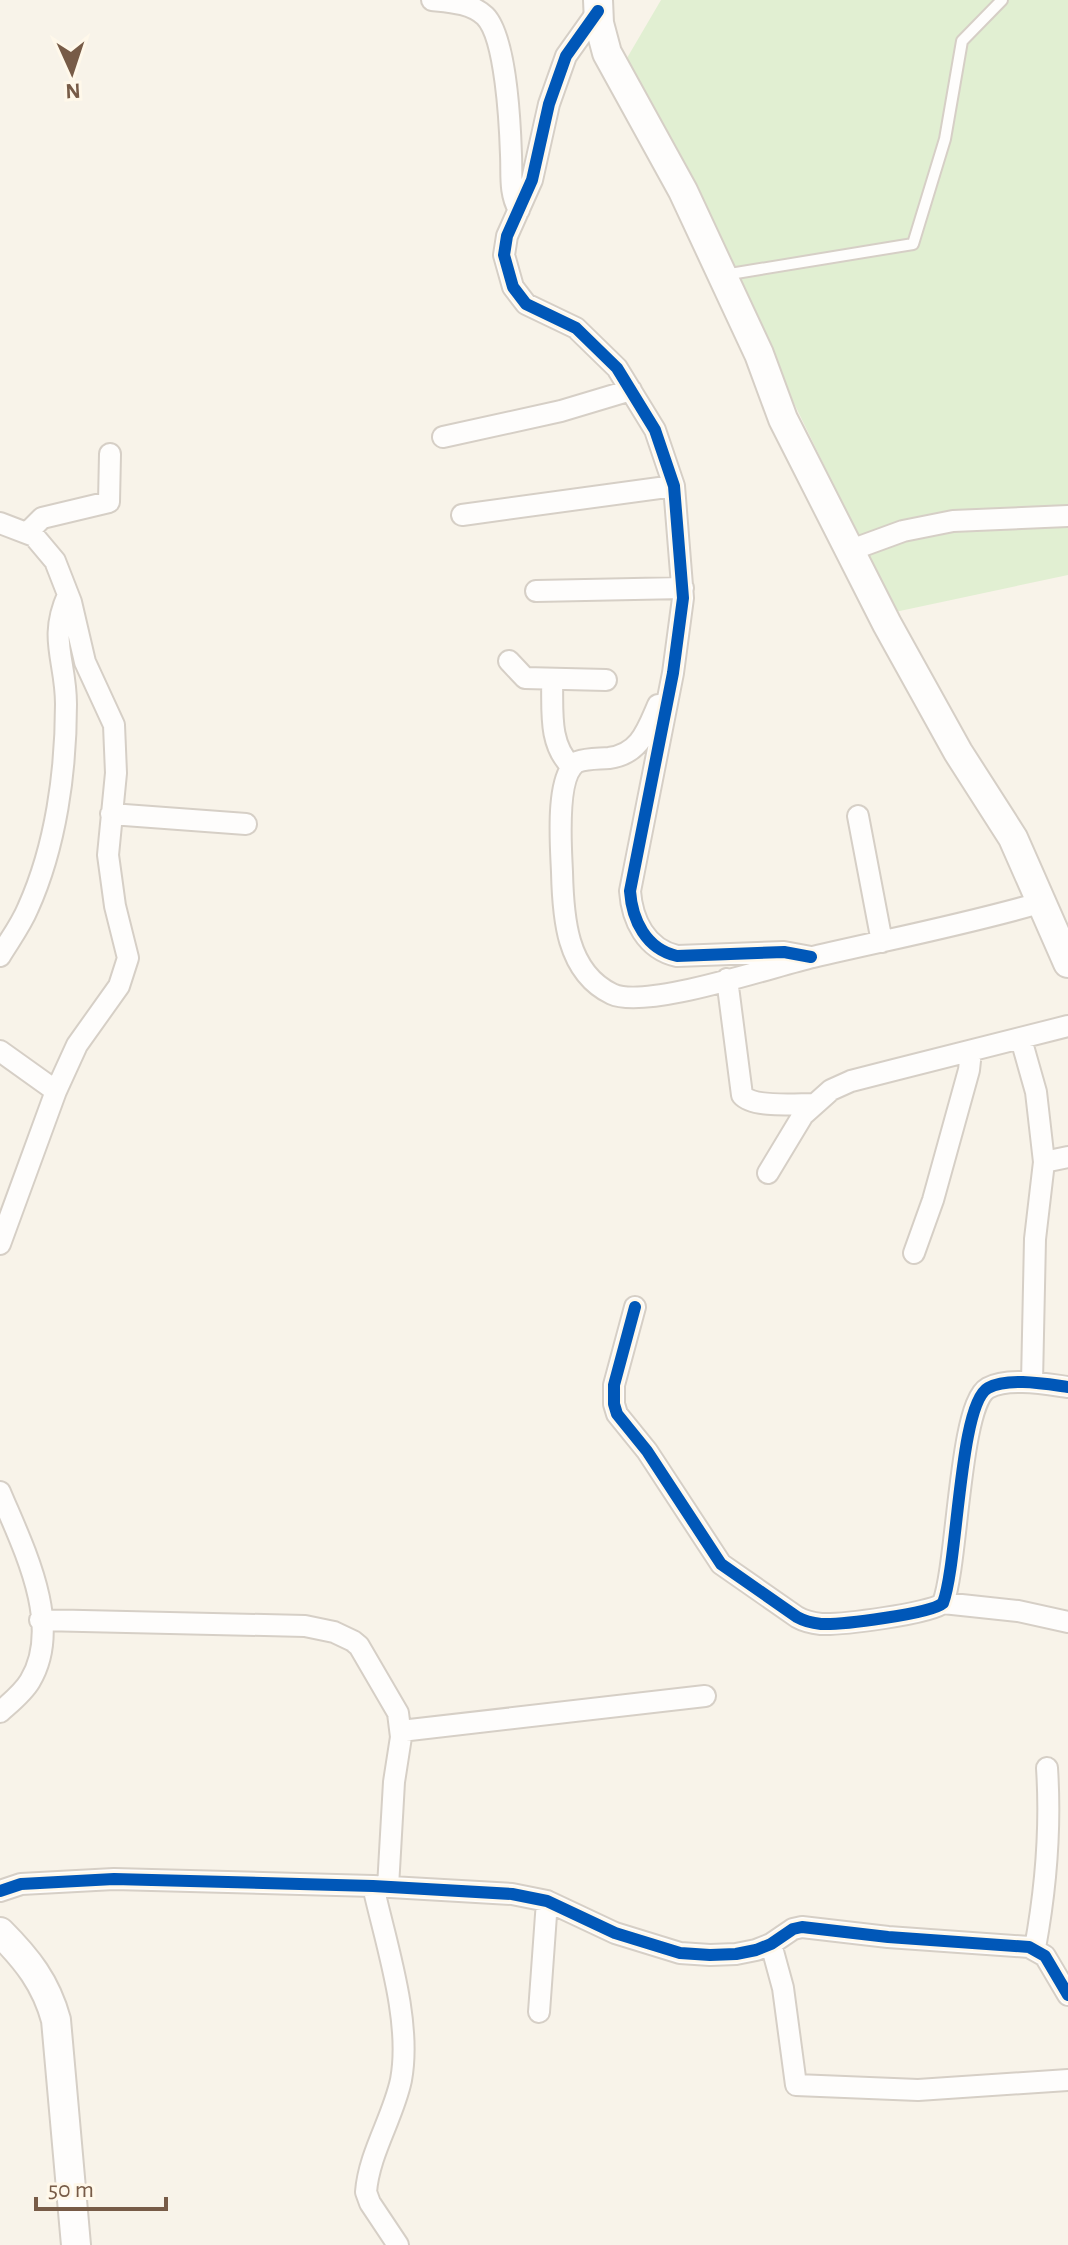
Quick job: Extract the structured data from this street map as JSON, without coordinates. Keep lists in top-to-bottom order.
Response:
{
  "scale_bar": "50 m",
  "north": "bottom"
}
